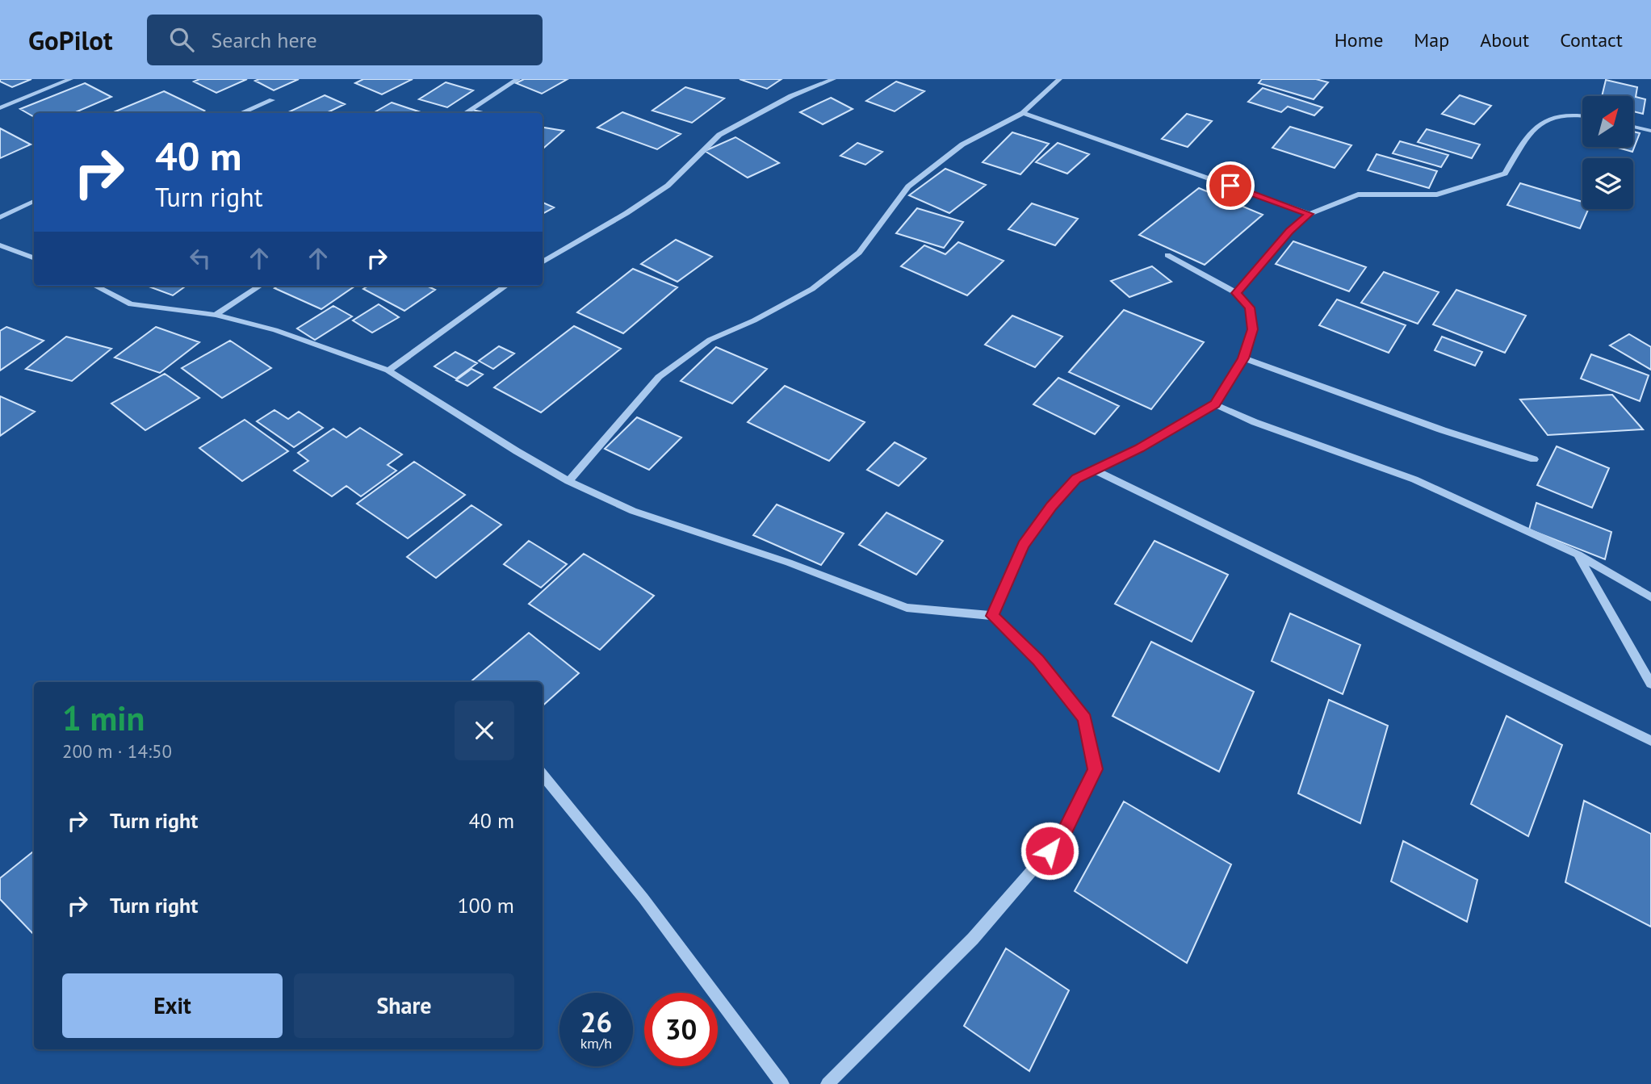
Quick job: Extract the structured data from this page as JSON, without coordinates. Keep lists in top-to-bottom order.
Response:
{
  "north": "top right",
  "page": {
    "header": "GoPilot",
    "search": "Search here",
    "nav": [
      "Home",
      "Map",
      "About",
      "Contact"
    ],
    "turn": ["40 m", "Turn right"],
    "heading": ["1 min", "200 m · 14:50"],
    "list": [
      {
        "name": "Turn right",
        "value": "40 m"
      },
      {
        "name": "Turn right",
        "value": "100 m"
      }
    ],
    "buttons": ["Exit", "Share"],
    "speed": "26 km/h",
    "limit": "30"
  }
}
